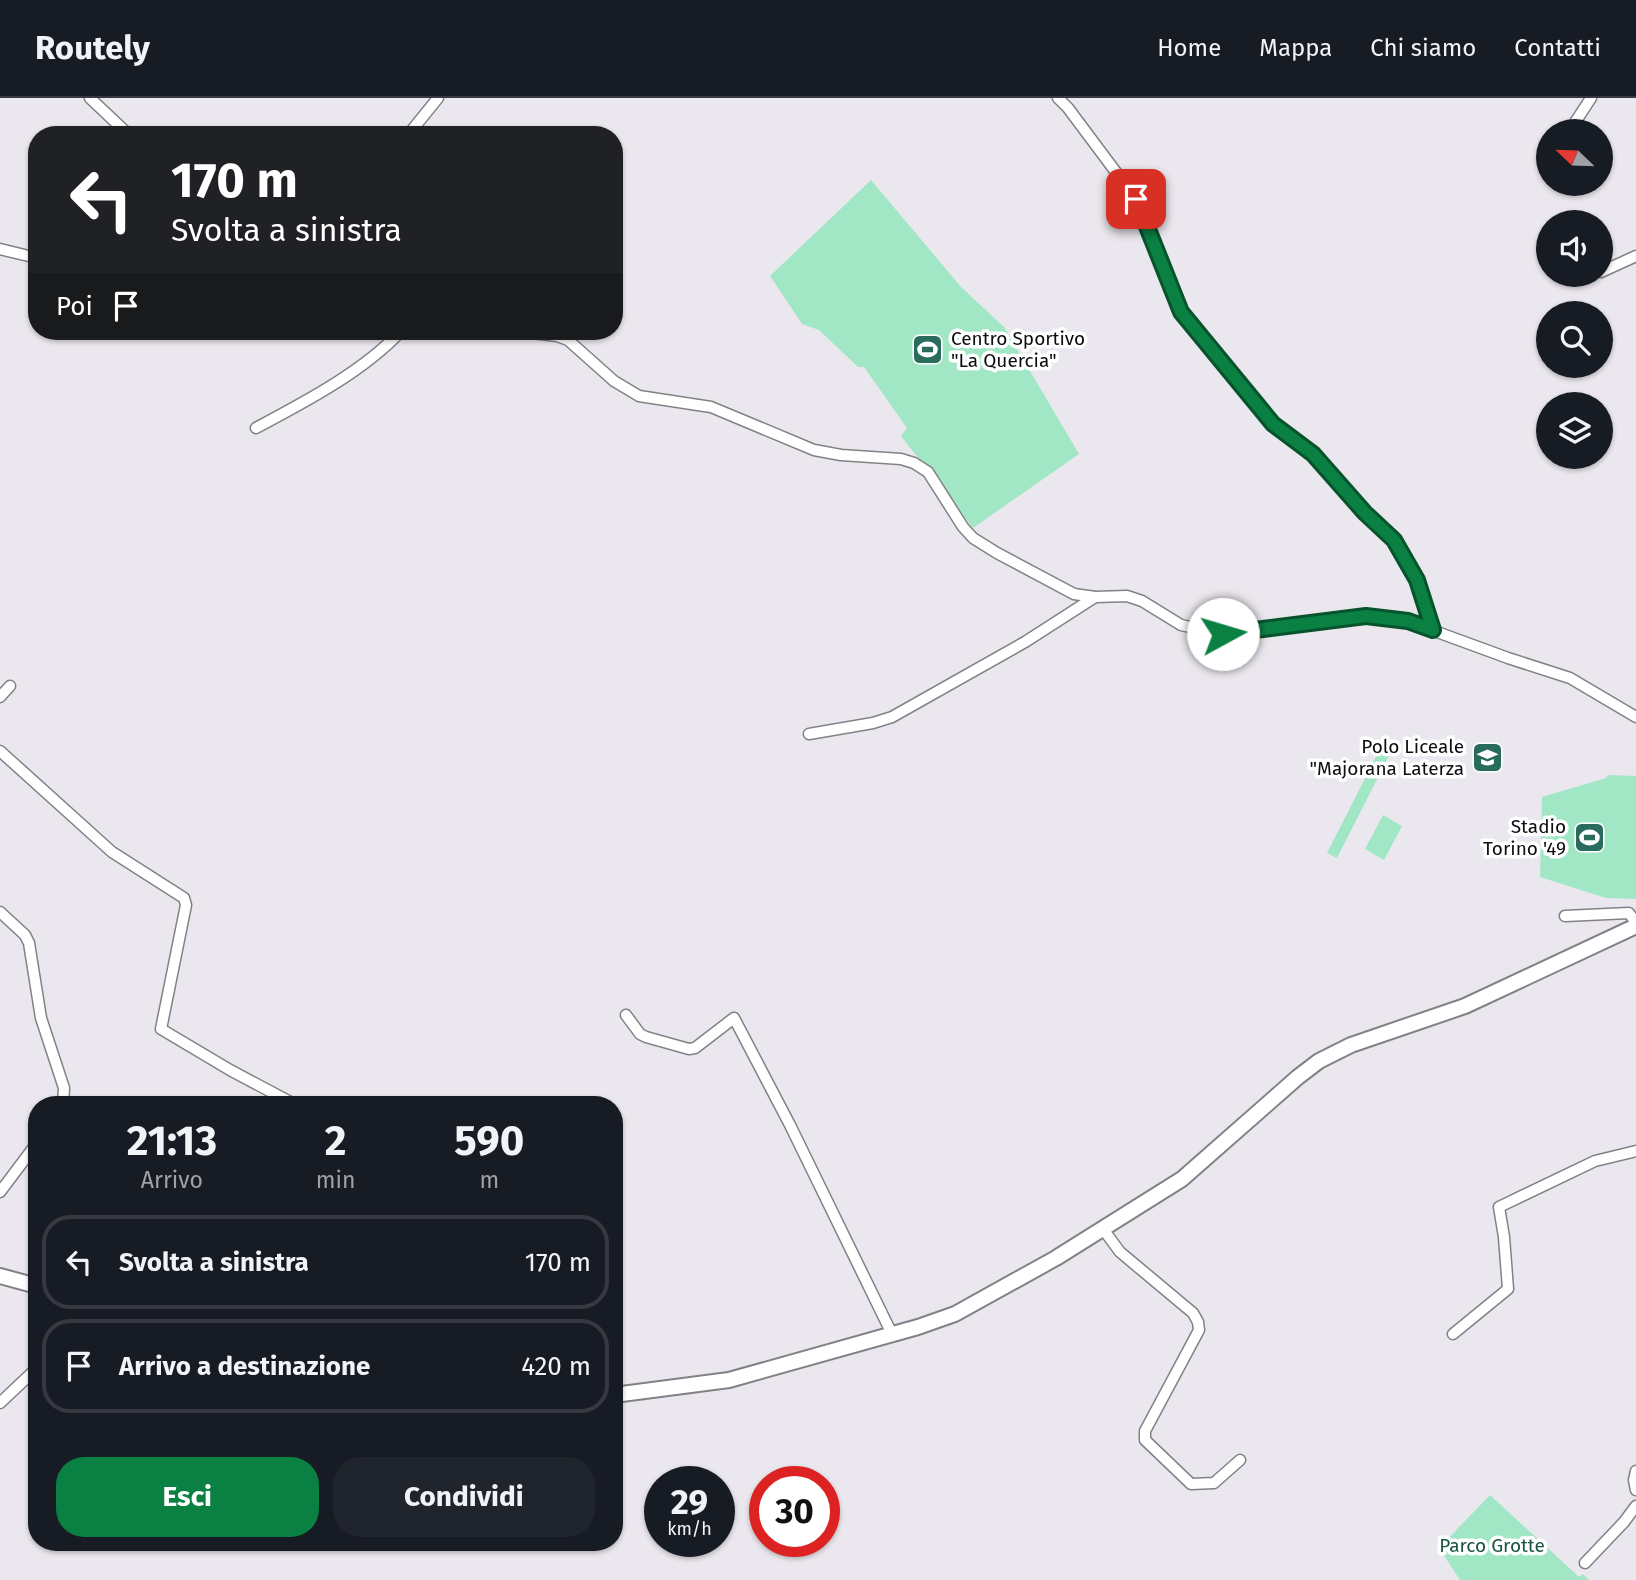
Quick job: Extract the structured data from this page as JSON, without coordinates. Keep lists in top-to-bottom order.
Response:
{
  "parks": ["Parco Grotte"],
  "places": {
    "sports": ["Centro Sportivo \"La Quercia\"", "Stadio Torino '49"],
    "school or university": ["Polo Liceale \"Majorana Laterza"]
  },
  "north": "top left",
  "page": {
    "header": "Routely",
    "nav": [
      "Home",
      "Mappa",
      "Chi siamo",
      "Contatti"
    ],
    "turn": ["170 m", "Svolta a sinistra"],
    "then": "Poi",
    "eta": [
      "21:13",
      "Arrivo",
      "2",
      "min",
      "590",
      "m"
    ],
    "list": [
      {
        "name": "Svolta a sinistra",
        "value": "170 m"
      },
      {
        "name": "Arrivo a destinazione",
        "value": "420 m"
      }
    ],
    "buttons": ["Esci", "Condividi"],
    "speed": "29 km/h",
    "limit": "30"
  }
}
